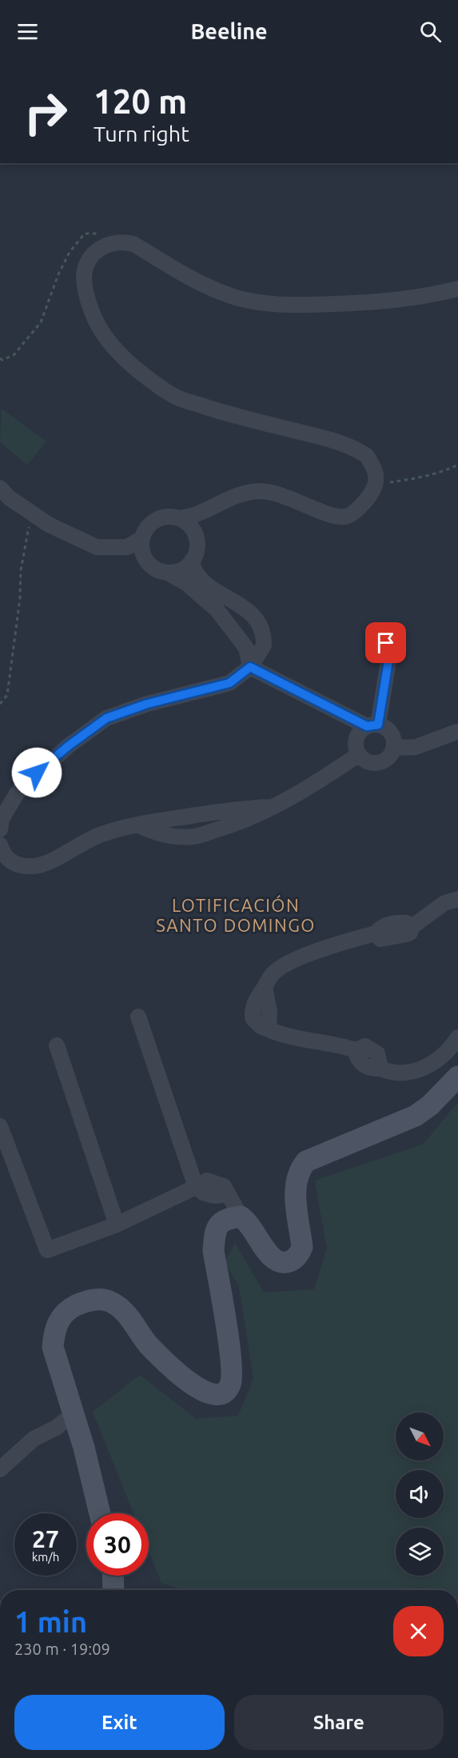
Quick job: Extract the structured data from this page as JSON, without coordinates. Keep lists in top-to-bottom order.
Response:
{
  "districts": ["LOTIFICACIÓN SANTO DOMINGO"],
  "north": "bottom right",
  "page": {
    "header": "Beeline",
    "turn": ["120 m", "Turn right"],
    "speed": "27 km/h",
    "limit": "30",
    "heading": ["1 min", "230 m · 19:09"],
    "buttons": ["Exit", "Share"]
  }
}
